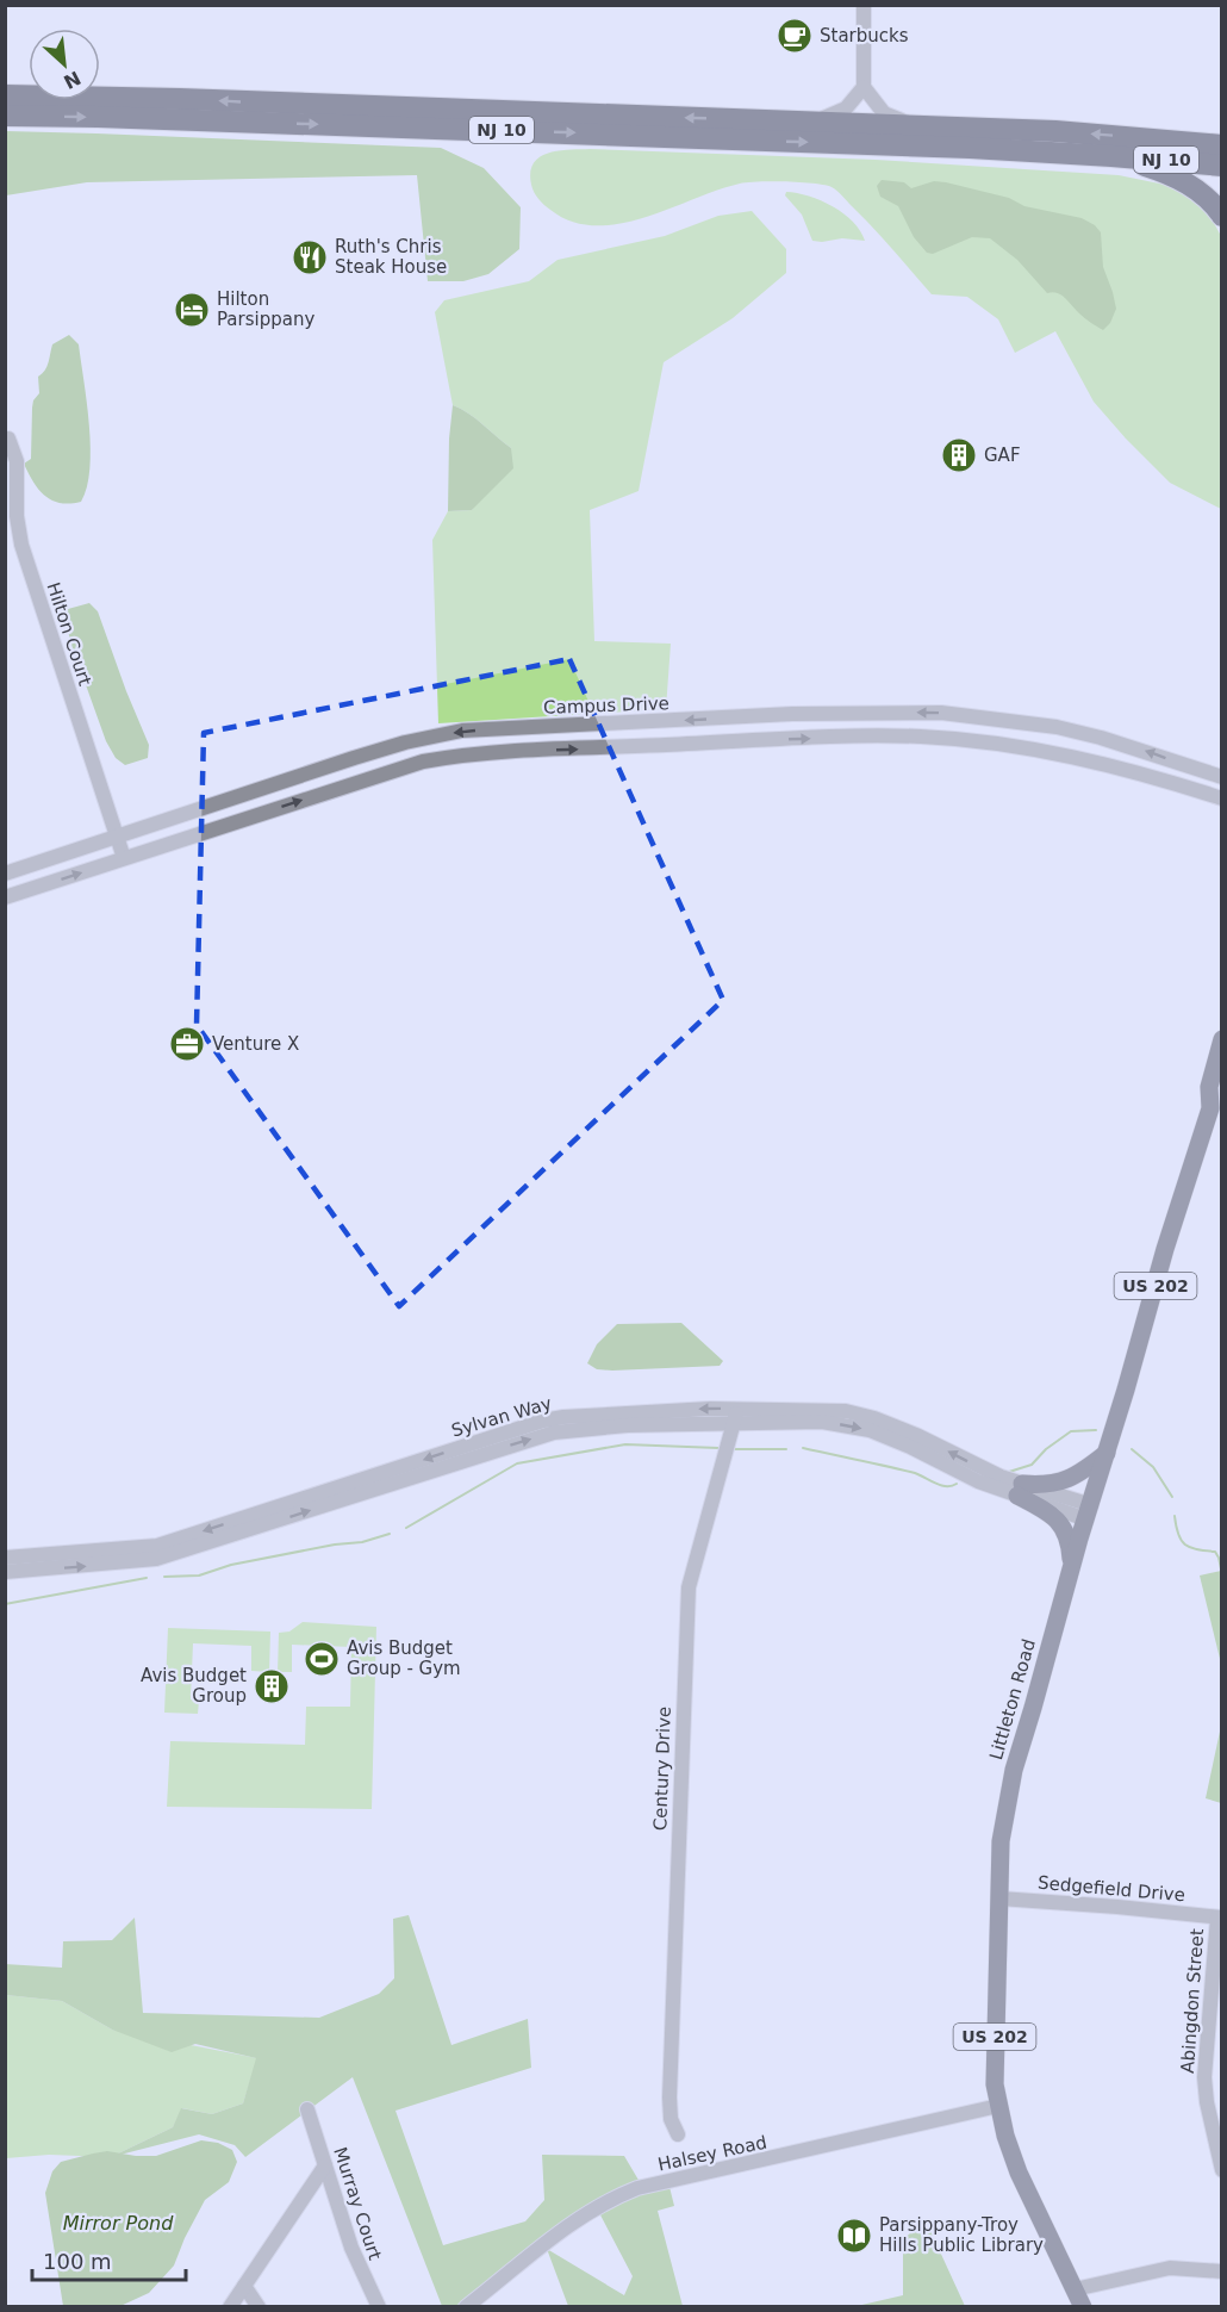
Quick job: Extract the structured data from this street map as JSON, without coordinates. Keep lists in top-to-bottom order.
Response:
{
  "streets": {
    "highway": ["NJ 10"],
    "main road": ["US 202", "Littleton Road"],
    "street": [
      "Hilton Court",
      "Campus Drive",
      "Sylvan Way",
      "Century Drive",
      "Sedgefield Drive",
      "Abingdon Street",
      "Halsey Road",
      "Murray Court"
    ]
  },
  "crossings": [
    ["Hilton Court", "Campus Drive"],
    ["Sylvan Way", "Littleton Road"],
    ["Sylvan Way", "Century Drive"],
    ["Littleton Road", "Sedgefield Drive"],
    ["Littleton Road", "Halsey Road"],
    ["Sedgefield Drive", "Abingdon Street"]
  ],
  "water": ["Mirror Pond"],
  "places": {
    "cafe": ["Starbucks"],
    "restaurant": ["Ruth's Chris Steak House"],
    "hotel": ["Hilton Parsippany"],
    "building": ["GAF", "Avis Budget Group"],
    "office": ["Venture X"],
    "sports": ["Avis Budget Group - Gym"],
    "library": ["Parsippany-Troy Hills Public Library"]
  },
  "scale_bar": "100 m",
  "north": "bottom right"
}
